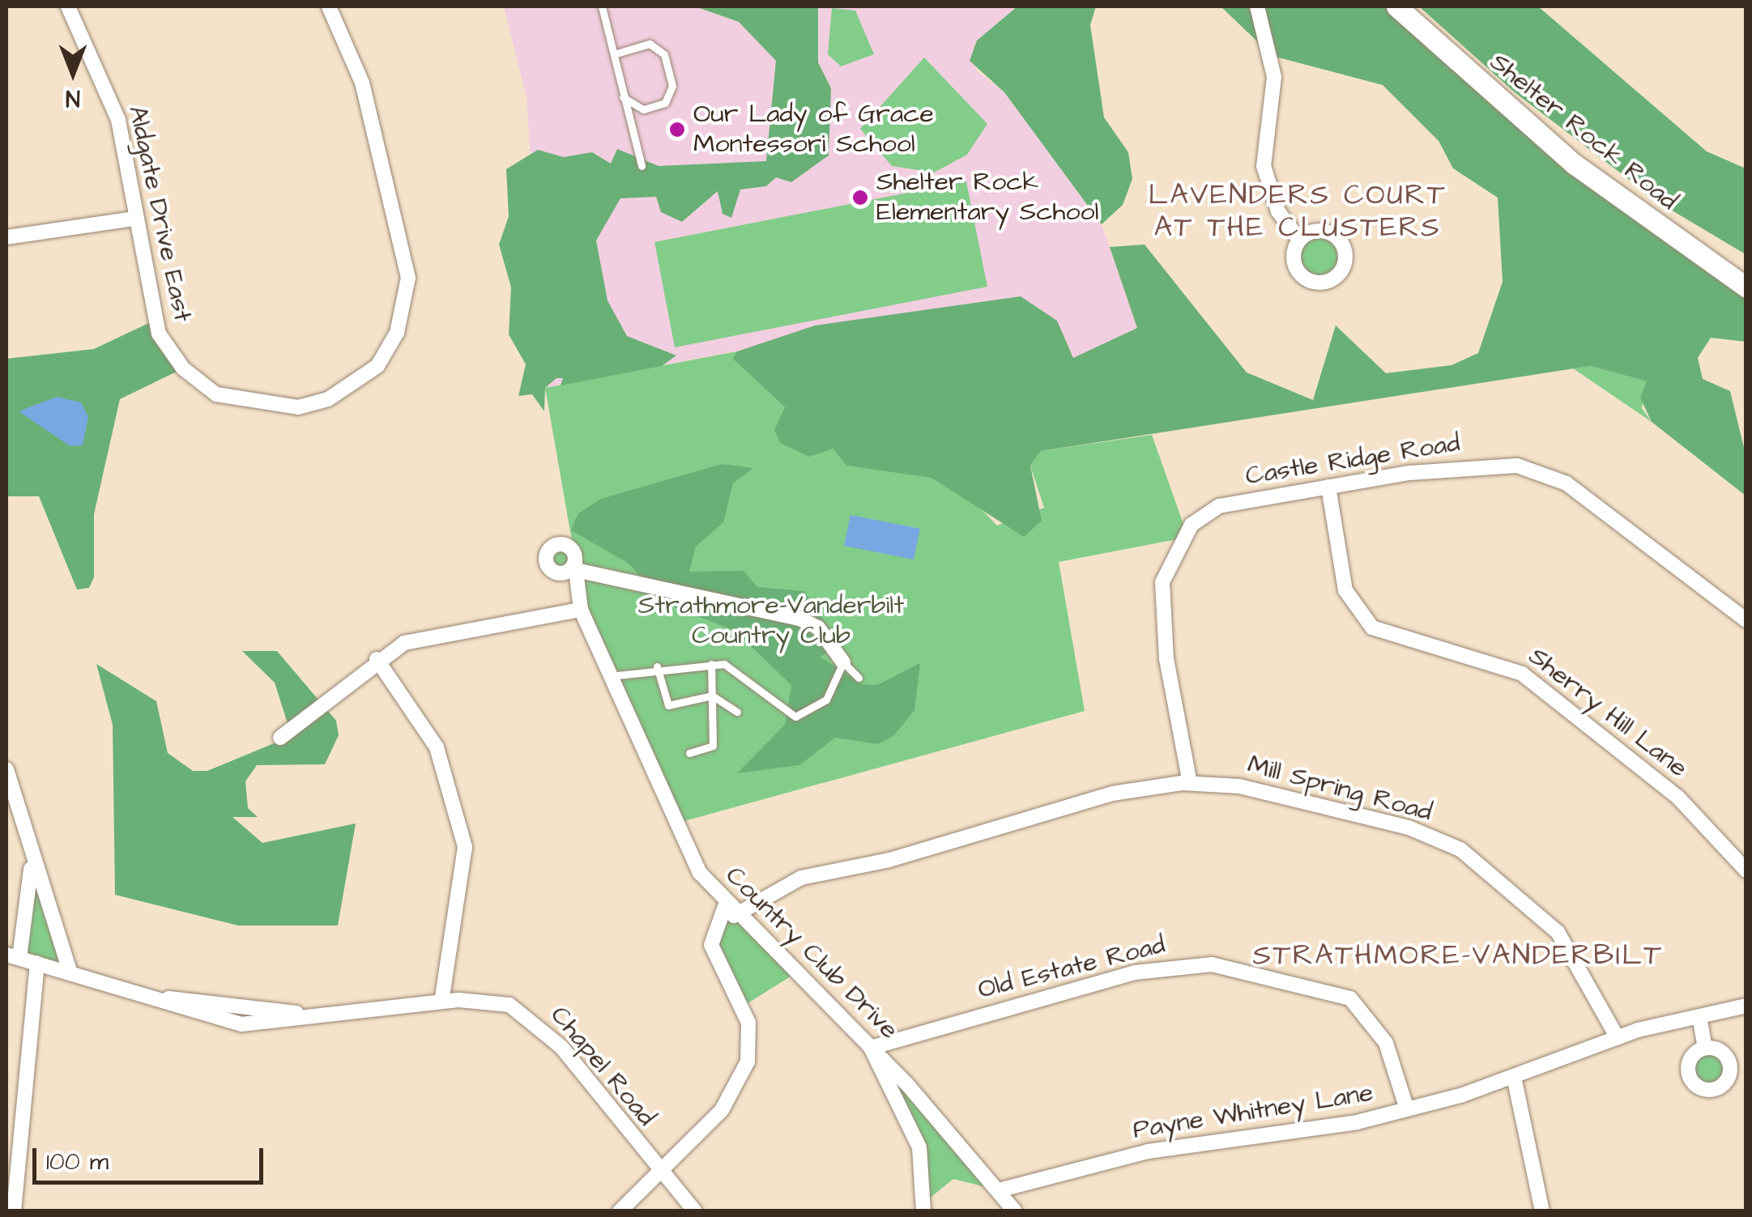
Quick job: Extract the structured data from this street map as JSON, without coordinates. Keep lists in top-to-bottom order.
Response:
{
  "streets": {
    "main road": ["Shelter Rock Road"],
    "street": [
      "Aldgate Drive East",
      "Castle Ridge Road",
      "Sherry Hill Lane",
      "Mill Spring Road",
      "Country Club Drive",
      "Old Estate Road",
      "Chapel Road",
      "Payne Whitney Lane"
    ]
  },
  "crossings": [
    ["Castle Ridge Road", "Sherry Hill Lane"],
    ["Castle Ridge Road", "Mill Spring Road"],
    ["Mill Spring Road", "Country Club Drive"],
    ["Mill Spring Road", "Payne Whitney Lane"],
    ["Country Club Drive", "Old Estate Road"],
    ["Country Club Drive", "Payne Whitney Lane"],
    ["Old Estate Road", "Payne Whitney Lane"]
  ],
  "districts": ["LAVENDERS COURT AT THE CLUSTERS", "STRATHMORE–VANDERBILT"],
  "parks": ["Strathmore-Vanderbilt Country Club"],
  "places": ["Our Lady of Grace Montessori School", "Shelter Rock Elementary School"],
  "scale_bar": "100 m",
  "north": "bottom"
}
